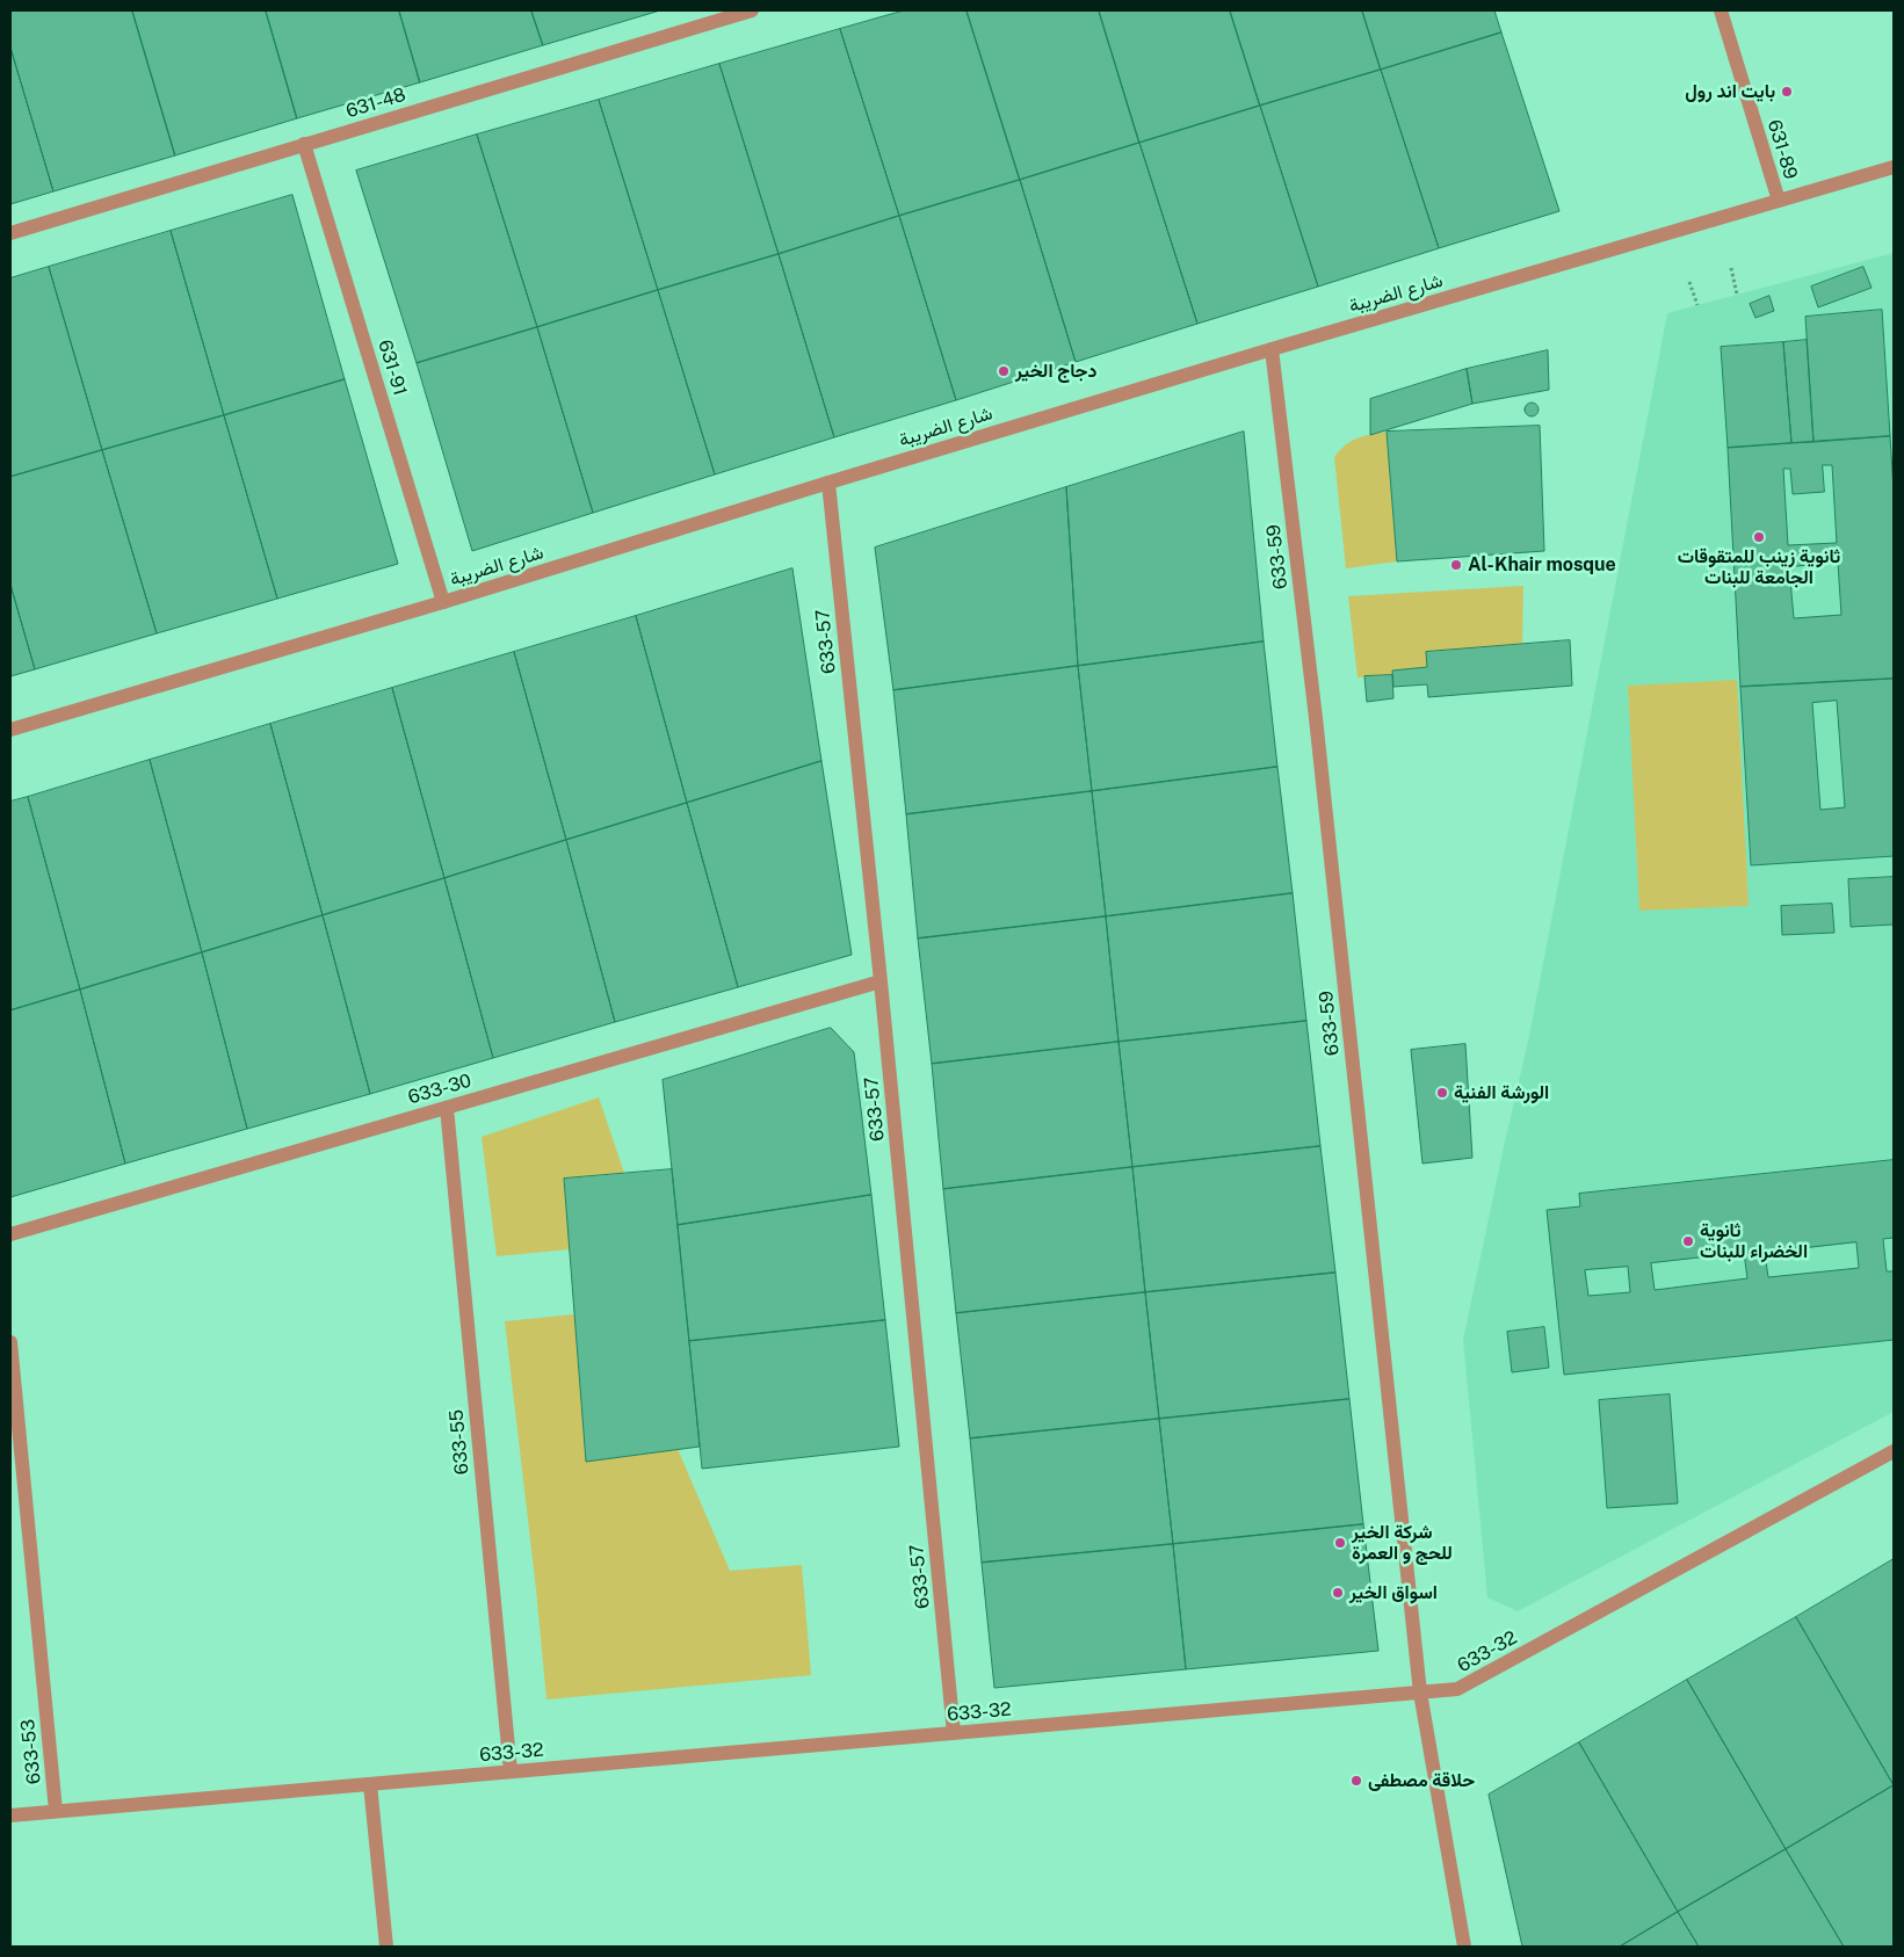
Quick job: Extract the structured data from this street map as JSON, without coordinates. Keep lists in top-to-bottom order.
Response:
{
  "streets": {
    "street": [
      "631-48",
      "631-89",
      "شارع الضريبة",
      "631-91",
      "633-59",
      "633-57",
      "633-30",
      "633-55",
      "633-32",
      "633-53"
    ]
  },
  "crossings": [
    ["631-48", "631-91"],
    ["631-89", "شارع الضريبة"],
    ["شارع الضريبة", "631-91"],
    ["شارع الضريبة", "633-59"],
    ["شارع الضريبة", "633-57"],
    ["633-59", "633-32"],
    ["633-57", "633-30"],
    ["633-57", "633-32"],
    ["633-30", "633-55"],
    ["633-55", "633-32"],
    ["633-32", "633-53"]
  ],
  "places": [
    "بايت اند رول",
    "دجاج الخير",
    "ثانوية زينب للمتقوقات الجامعة للبنات",
    "Al-Khair mosque",
    "الورشة الفنية",
    "ثانوية الخضراء للبنات",
    "شركة الخير للحج و العمرة",
    "اسواق الخير",
    "حلاقة مصطفى"
  ]
}
